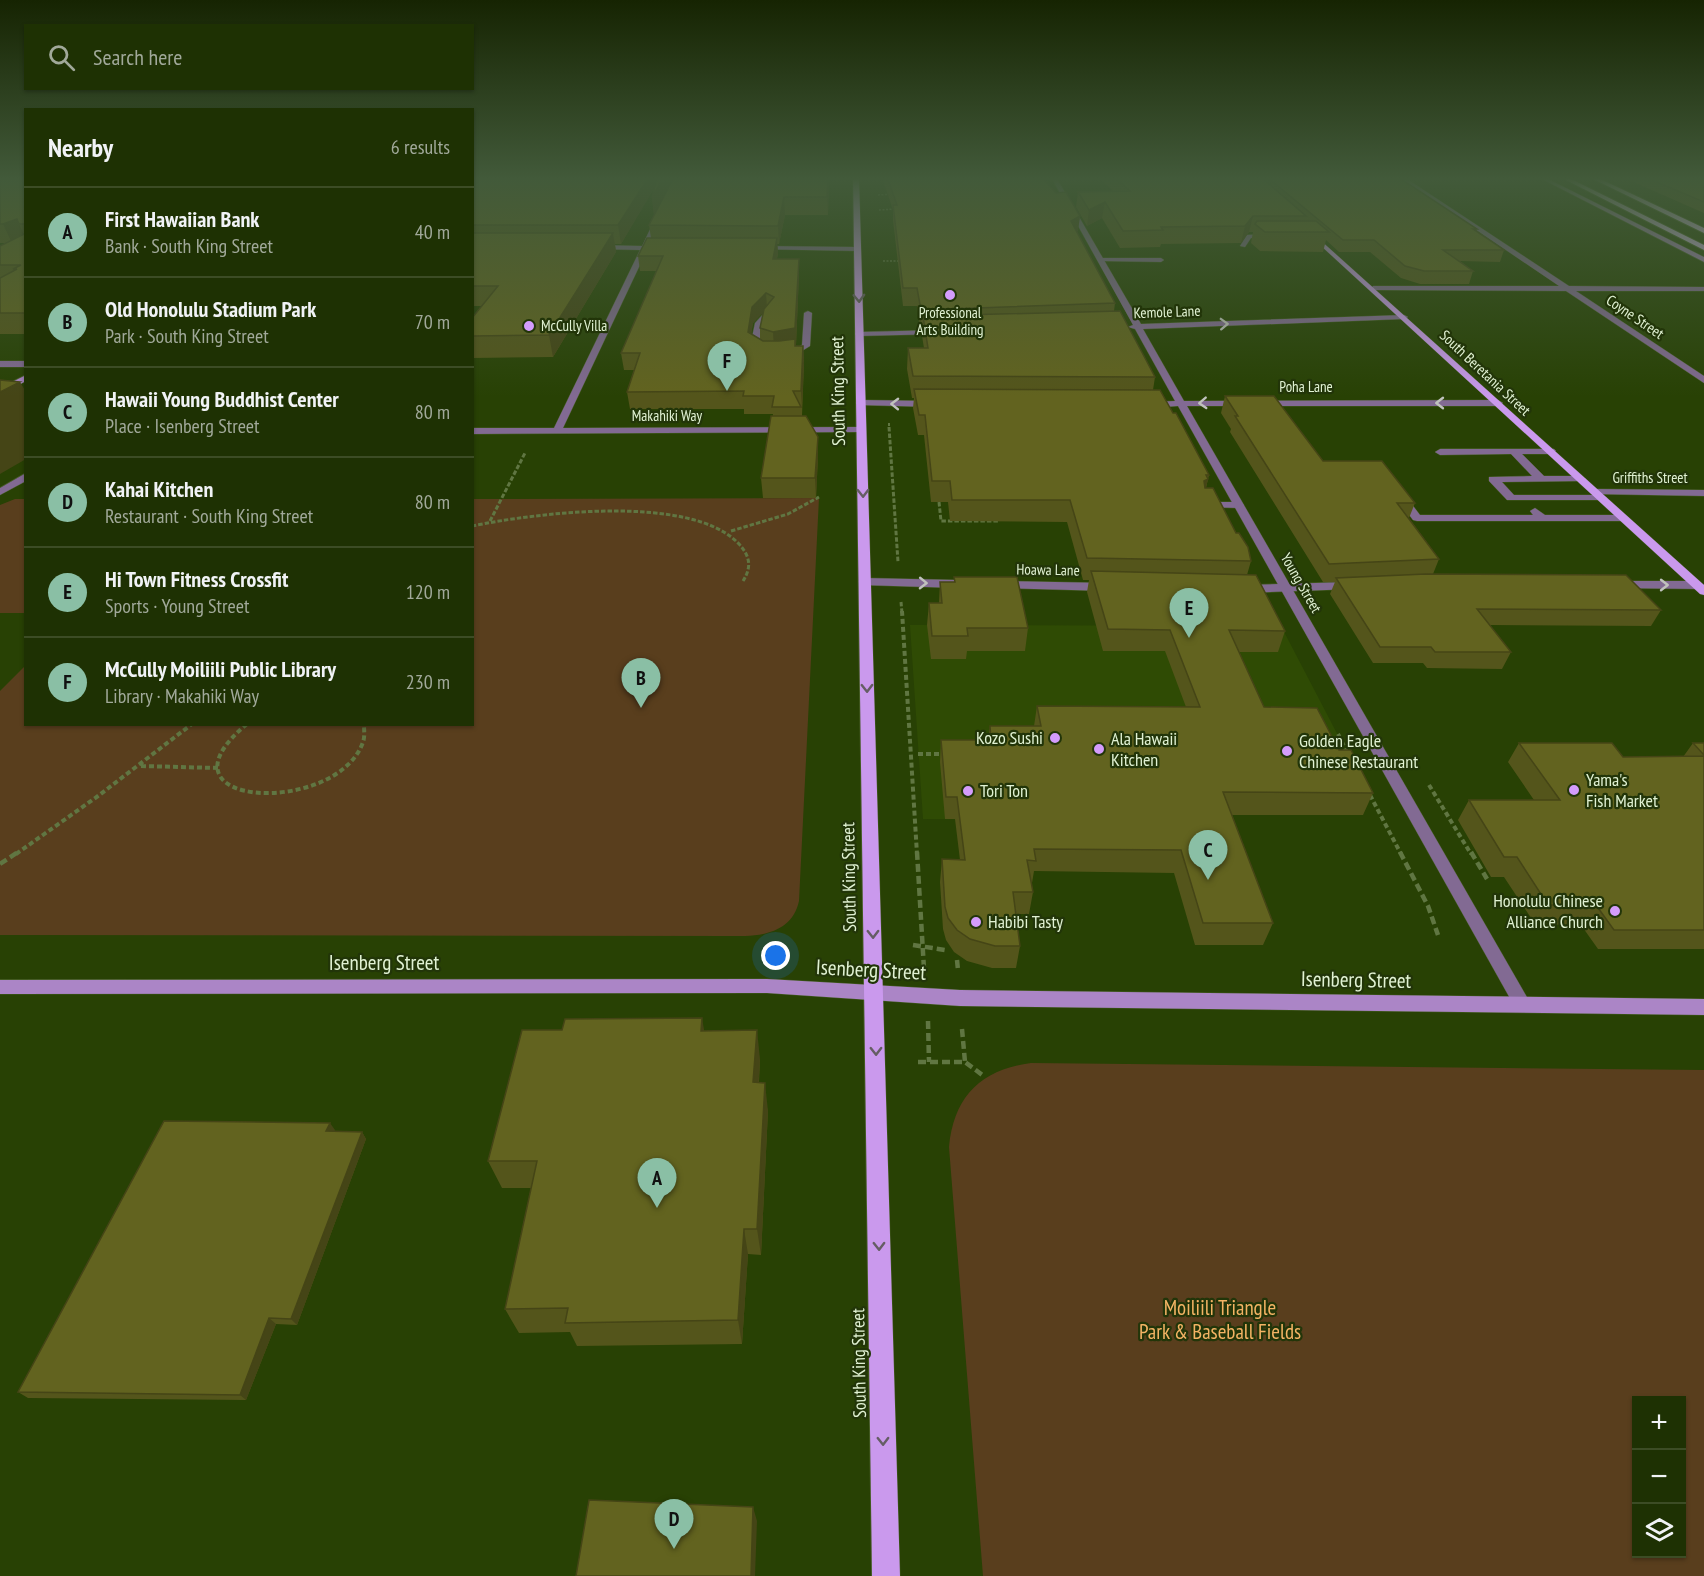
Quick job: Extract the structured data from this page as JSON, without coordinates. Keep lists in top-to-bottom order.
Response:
{
  "streets": {
    "main road": ["South Beretania Street", "South King Street"],
    "street": [
      "Kemole Lane",
      "Coyne Street",
      "Poha Lane",
      "Makahiki Way",
      "Griffiths Street",
      "Hoawa Lane",
      "Young Street",
      "Isenberg Street"
    ]
  },
  "crossings": [
    ["Kemole Lane", "South Beretania Street"],
    ["Kemole Lane", "Young Street"],
    ["South Beretania Street", "Poha Lane"],
    ["South Beretania Street", "Griffiths Street"],
    ["Poha Lane", "Young Street"],
    ["South King Street", "Makahiki Way"],
    ["South King Street", "Isenberg Street"],
    ["Young Street", "Isenberg Street"]
  ],
  "one_way": ["Kemole Lane", "South King Street"],
  "parks": ["Moiliili Triangle Park & Baseball Fields"],
  "places": [
    "Professional Arts Building",
    "McCully Villa",
    "Kozo Sushi",
    "Ala Hawaii Kitchen",
    "Golden Eagle Chinese Restaurant",
    "Yama's Fish Market",
    "Tori Ton",
    "Honolulu Chinese Alliance Church",
    "Habibi Tasty"
  ],
  "page": {
    "search": "Search here",
    "heading": ["Nearby", "6 results"],
    "list": [
      {
        "mark": "A",
        "name": "First Hawaiian Bank",
        "note": "Bank · South King Street",
        "value": "40 m"
      },
      {
        "mark": "B",
        "name": "Old Honolulu Stadium Park",
        "note": "Park · South King Street",
        "value": "70 m"
      },
      {
        "mark": "C",
        "name": "Hawaii Young Buddhist Center",
        "note": "Place · Isenberg Street",
        "value": "80 m"
      },
      {
        "mark": "D",
        "name": "Kahai Kitchen",
        "note": "Restaurant · South King Street",
        "value": "80 m"
      },
      {
        "mark": "E",
        "name": "Hi Town Fitness Crossfit",
        "note": "Sports · Young Street",
        "value": "120 m"
      },
      {
        "mark": "F",
        "name": "McCully Moiliili Public Library",
        "note": "Library · Makahiki Way",
        "value": "230 m"
      }
    ],
    "pins": [
      "F",
      "E",
      "B",
      "C",
      "A",
      "D"
    ],
    "map_buttons": ["+", "−"]
  }
}
